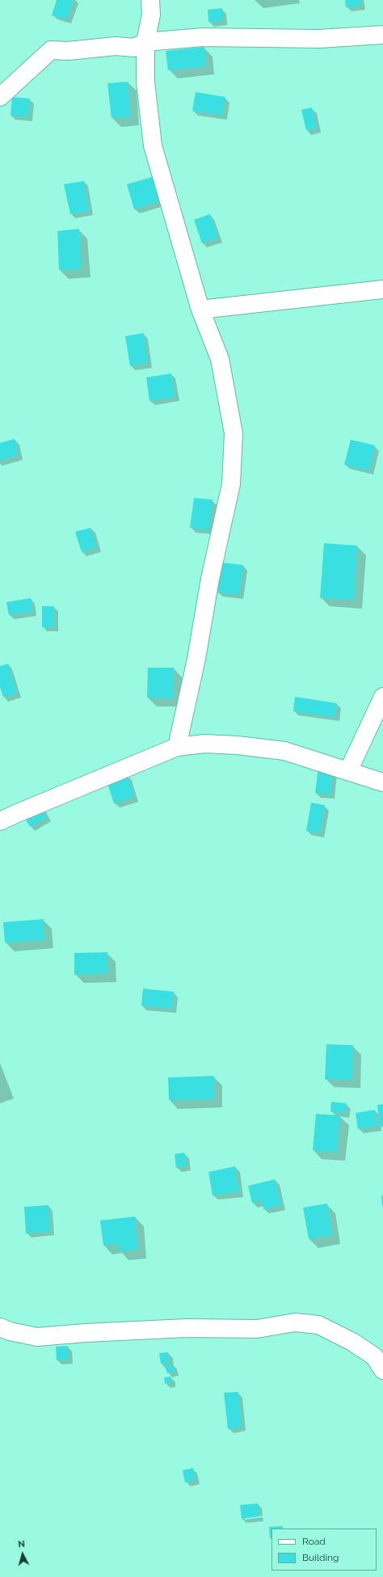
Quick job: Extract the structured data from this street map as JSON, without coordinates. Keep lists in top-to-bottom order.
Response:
{
  "legend": ["Road", "Building"],
  "north": "top"
}
